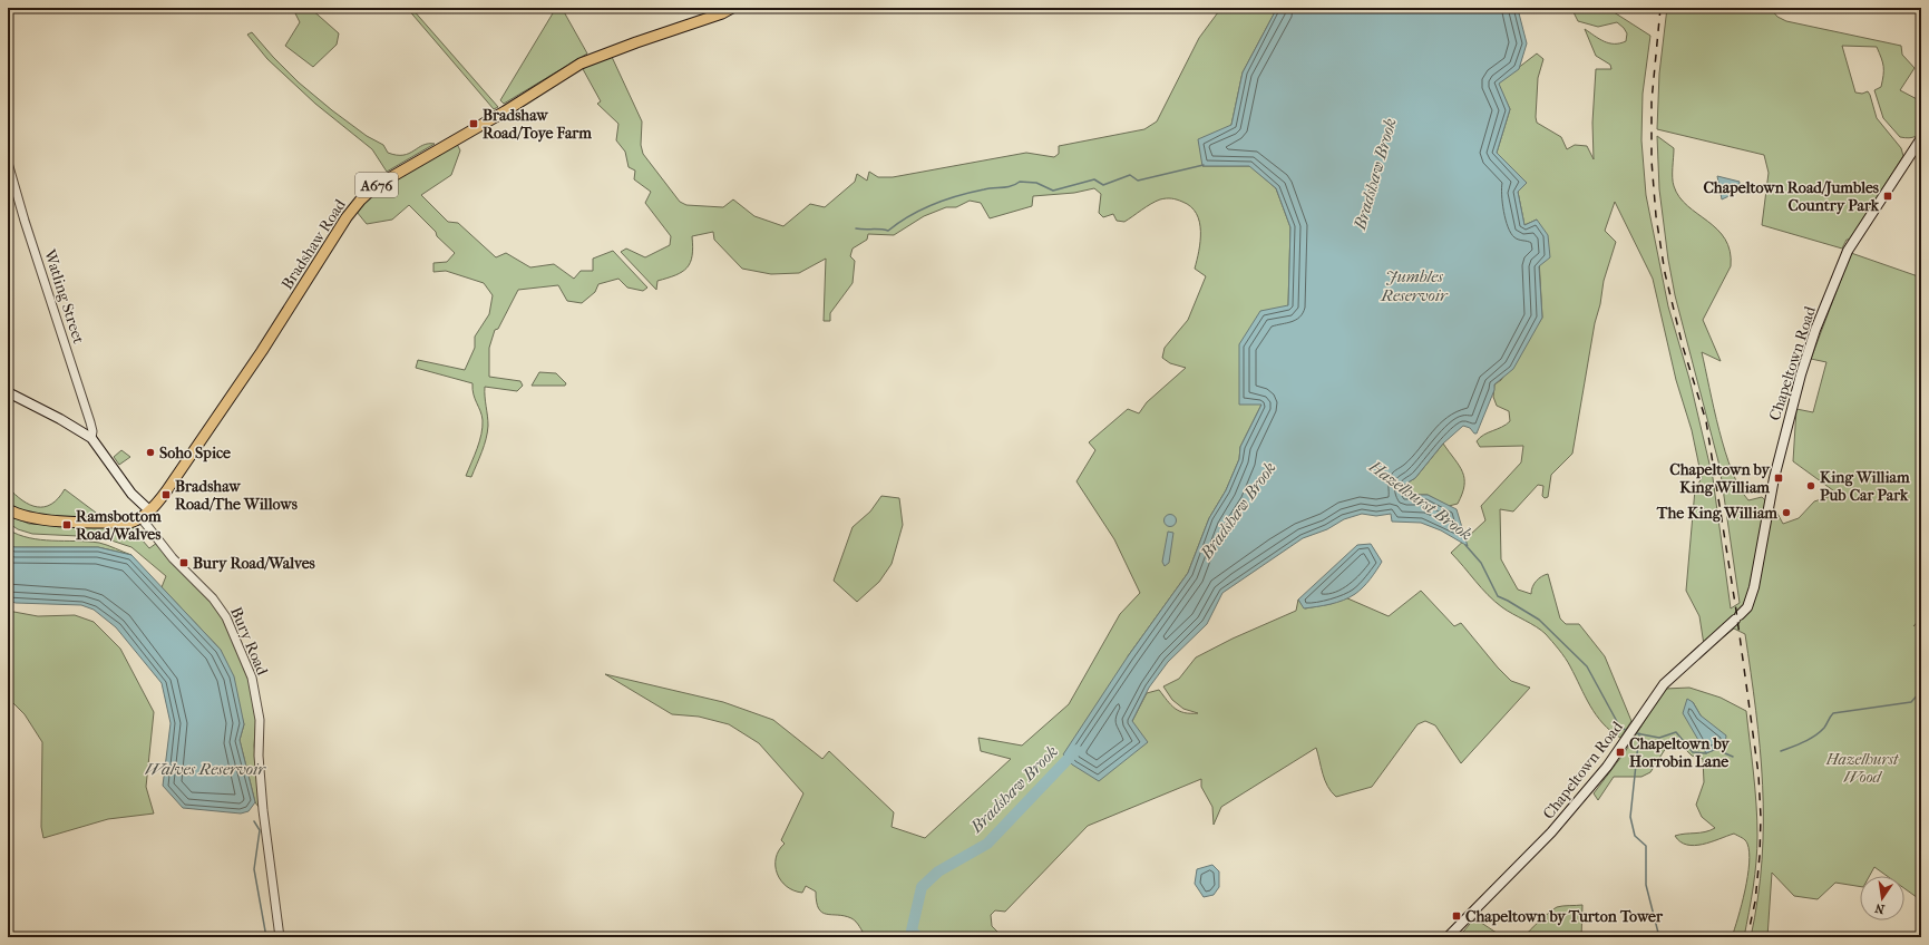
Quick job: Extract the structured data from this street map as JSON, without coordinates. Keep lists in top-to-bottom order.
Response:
{
  "streets": {
    "main road": ["A676", "Bradshaw Road", "Chapeltown Road"],
    "street": ["Watling Street", "Bury Road"]
  },
  "crossings": [
    ["A676", "Bradshaw Road"],
    ["A676", "Bury Road"],
    ["Bradshaw Road", "Bury Road"]
  ],
  "water": [
    "Bradshaw Brook",
    "Jumbles Reservoir",
    "Hazelhurst Brook",
    "Walves Reservoir"
  ],
  "parks": ["Hazelhurst Wood"],
  "places": {
    "transit": [
      "Bradshaw Road/Toye Farm",
      "Chapeltown Road/Jumbles Country Park",
      "Chapeltown by King William",
      "Bradshaw Road/The Willows",
      "Ramsbottom Road/Walves",
      "Bury Road/Walves",
      "Chapeltown by Horrobin Lane",
      "Chapeltown by Turton Tower"
    ],
    "other": ["Soho Spice", "King William Pub Car Park", "The King William"]
  },
  "north": "bottom"
}
